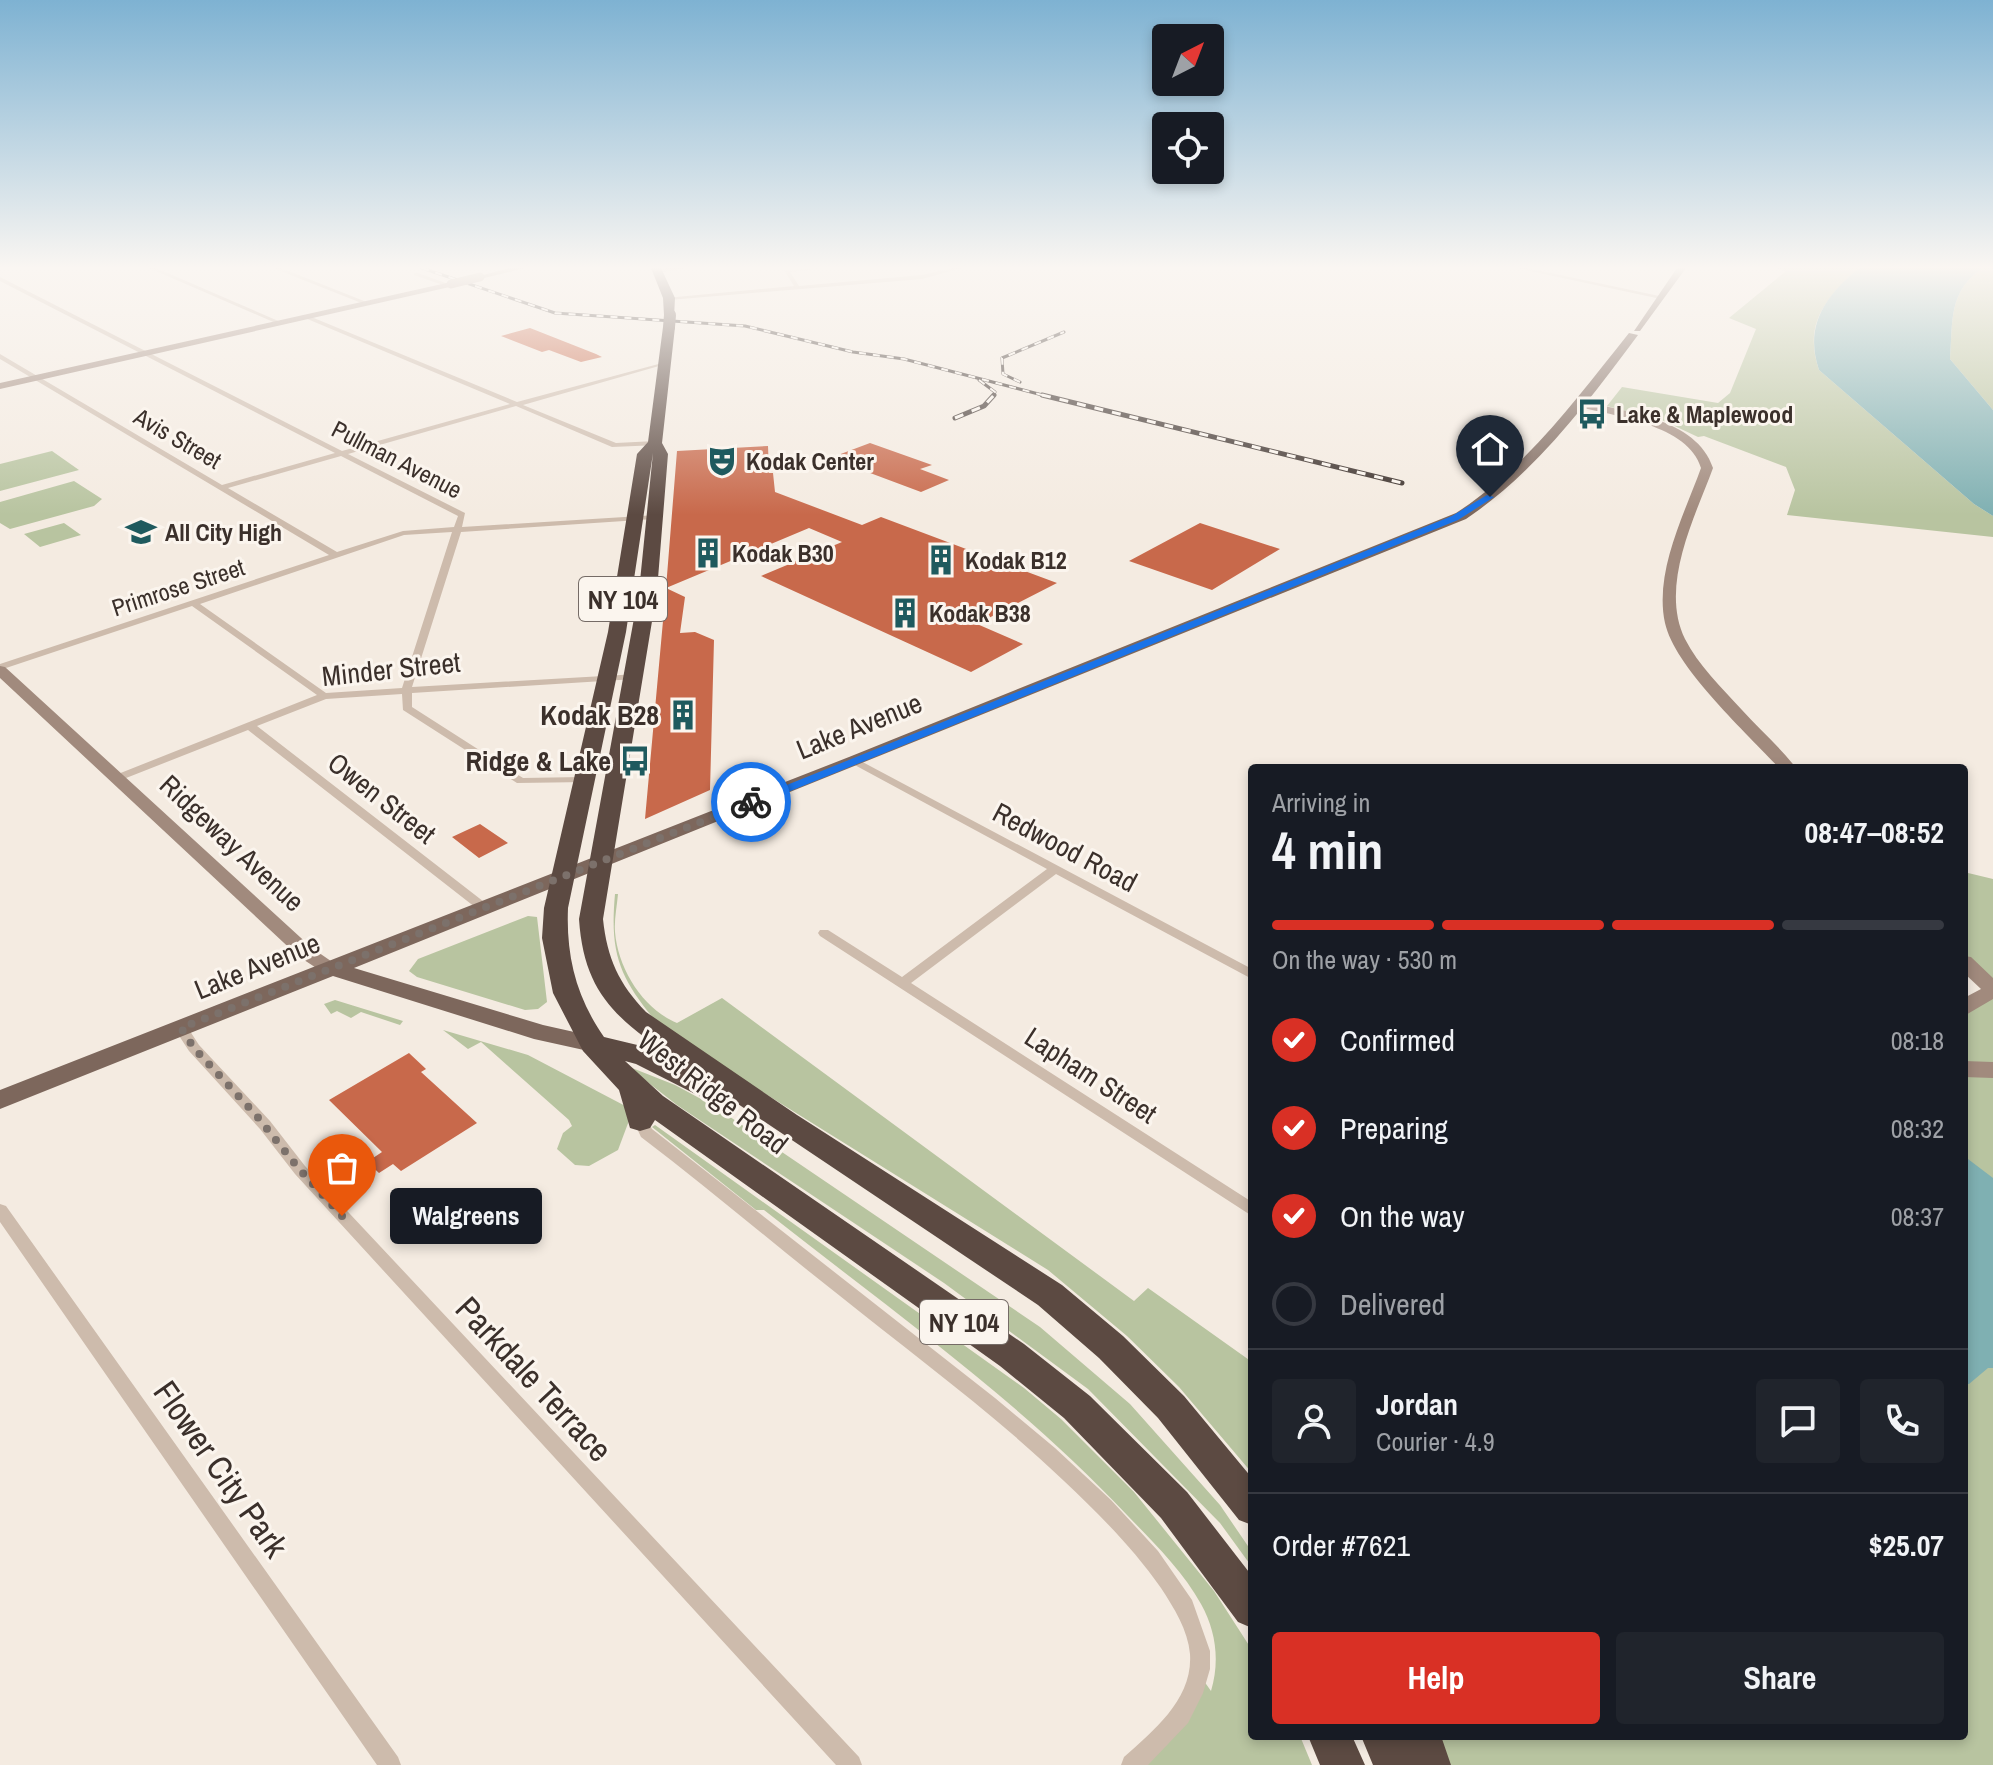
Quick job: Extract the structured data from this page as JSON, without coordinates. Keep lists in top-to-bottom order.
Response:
{
  "streets": {
    "highway": ["NY 104", "West Ridge Road"],
    "main road": ["Lake Avenue", "Ridgeway Avenue"],
    "street": [
      "Avis Street",
      "Pullman Avenue",
      "Primrose Street",
      "Minder Street",
      "Owen Street",
      "Redwood Road",
      "Lapham Street",
      "Parkdale Terrace",
      "Flower City Park"
    ]
  },
  "crossings": [
    ["Avis Street", "Primrose Street"],
    ["Pullman Avenue", "Primrose Street"],
    ["Pullman Avenue", "Minder Street"],
    ["Primrose Street", "Ridgeway Avenue"],
    ["Primrose Street", "West Ridge Road"],
    ["Minder Street", "Owen Street"],
    ["Minder Street", "Ridgeway Avenue"],
    ["Minder Street", "West Ridge Road"],
    ["Lake Avenue", "Owen Street"],
    ["Lake Avenue", "Ridgeway Avenue"],
    ["Lake Avenue", "Redwood Road"],
    ["Lake Avenue", "West Ridge Road"],
    ["Lake Avenue", "Parkdale Terrace"],
    ["Ridgeway Avenue", "West Ridge Road"]
  ],
  "places": {
    "bus stop": ["Lake & Maplewood", "Ridge & Lake"],
    "theatre": ["Kodak Center"],
    "school or university": ["All City High"],
    "building": [
      "Kodak B30",
      "Kodak B12",
      "Kodak B38",
      "Kodak B28"
    ],
    "other": ["Walgreens"]
  },
  "north": "top right",
  "page": {
    "heading": ["4 min", "Arriving in", "08:47–08:52"],
    "panel": [
      "Jordan",
      "Courier · 4.9",
      "Order #7621",
      "$25.07"
    ],
    "bar": "On the way · 530 m",
    "list": [
      ["Confirmed", "08:18"],
      ["Preparing", "08:32"],
      ["On the way", "08:37"],
      "Delivered"
    ],
    "bubble": "Walgreens",
    "buttons": ["Help", "Share"]
  }
}
